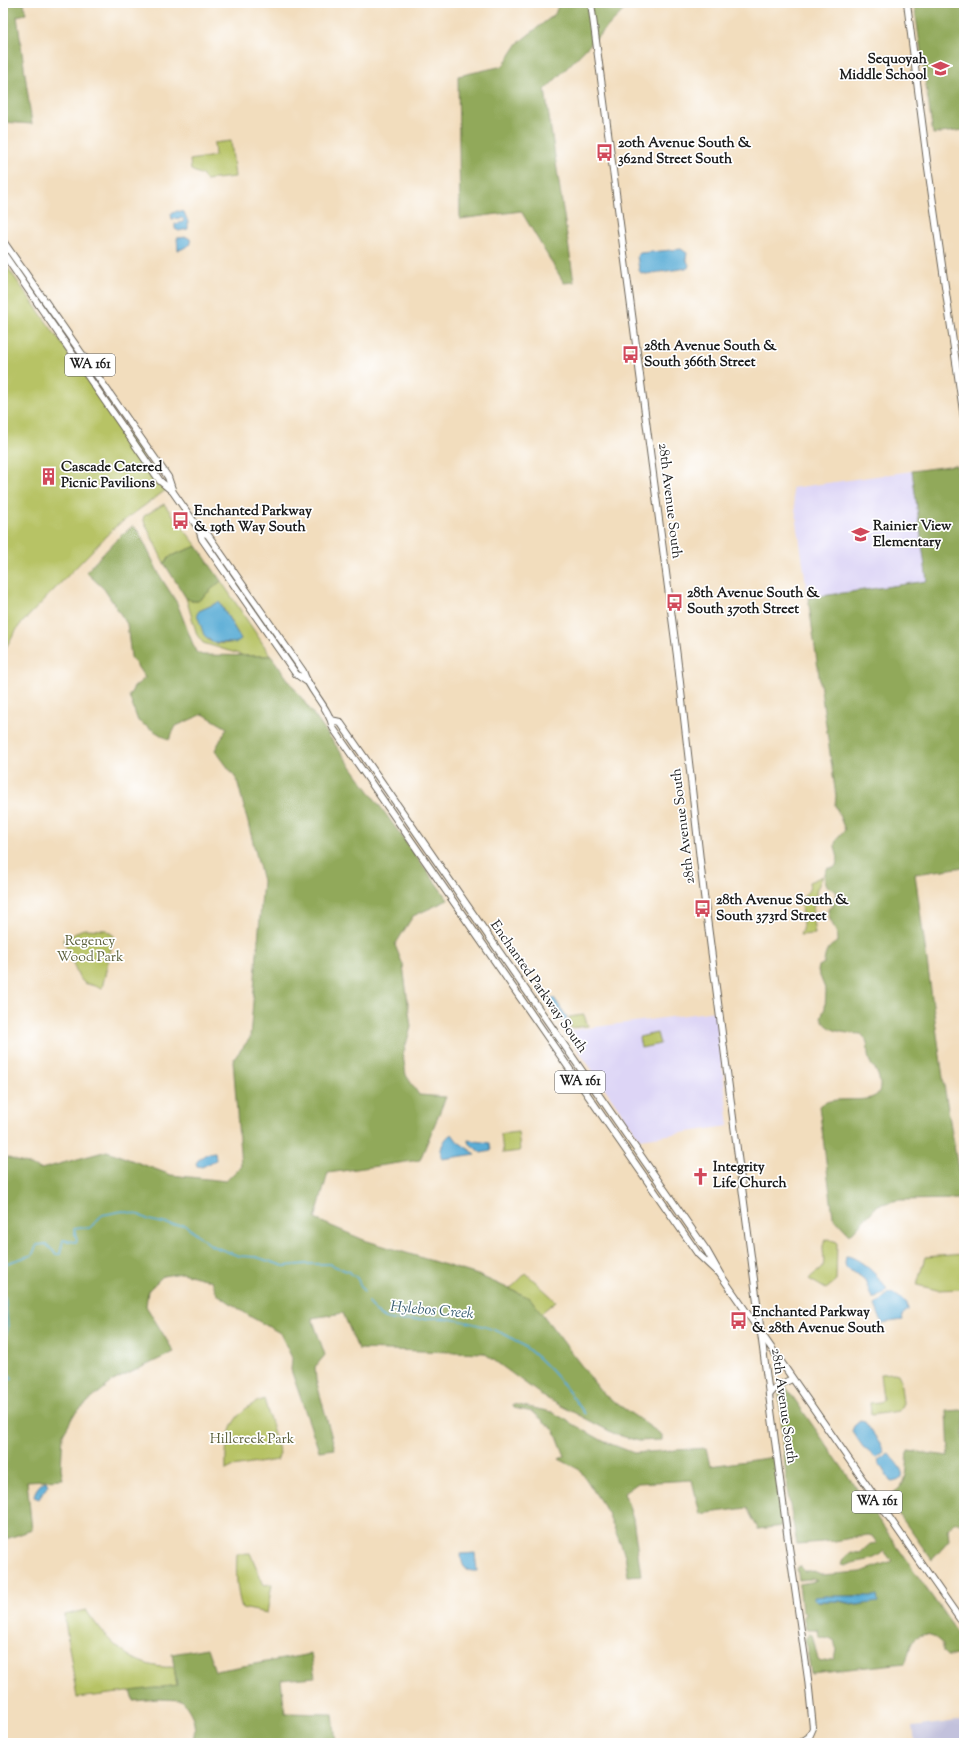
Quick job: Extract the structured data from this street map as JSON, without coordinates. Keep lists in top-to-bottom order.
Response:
{
  "streets": {
    "main road": ["WA 161", "28th Avenue South", "Enchanted Parkway South"]
  },
  "crossings": [
    ["28th Avenue South", "Enchanted Parkway South"]
  ],
  "water": ["Hylebos Creek"],
  "parks": ["Regency Wood Park", "Hillcreek Park"],
  "places": {
    "school or university": ["Sequoyah Middle School", "Rainier View Elementary"],
    "bus stop": [
      "20th Avenue South & 362nd Street South",
      "28th Avenue South & South 366th Street",
      "Enchanted Parkway & 19th Way South",
      "28th Avenue South & South 370th Street",
      "28th Avenue South & South 373rd Street",
      "Enchanted Parkway & 28th Avenue South"
    ],
    "building": ["Cascade Catered Picnic Pavilions"],
    "church": ["Integrity Life Church"]
  }
}
